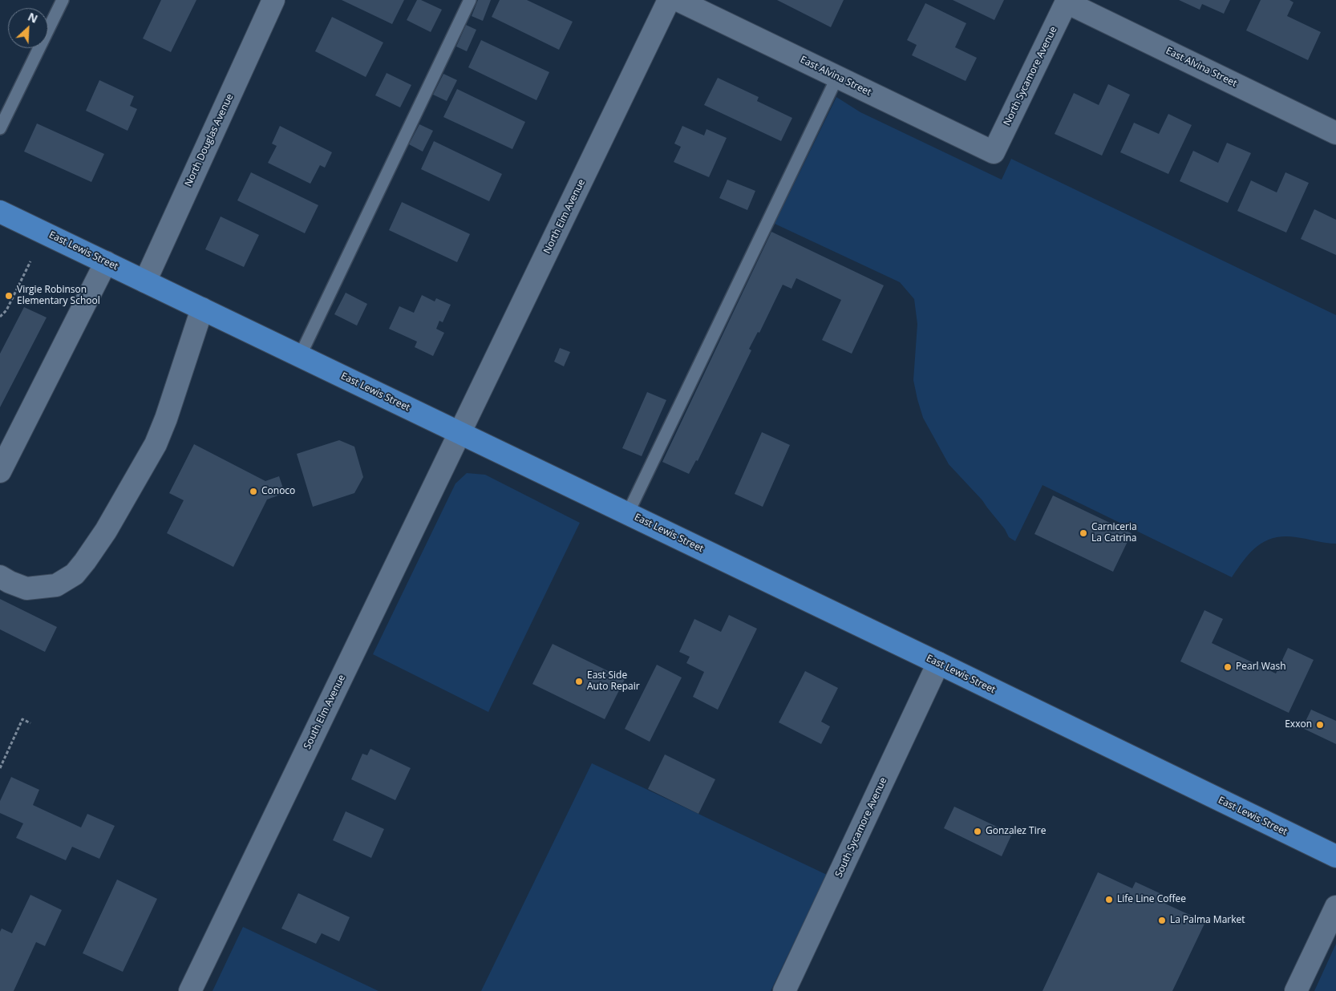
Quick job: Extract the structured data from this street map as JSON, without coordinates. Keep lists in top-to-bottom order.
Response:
{
  "streets": {
    "main road": ["East Lewis Street"],
    "street": [
      "East Alvina Street",
      "North Sycamore Avenue",
      "North Douglas Avenue",
      "North Elm Avenue",
      "South Elm Avenue",
      "South Sycamore Avenue"
    ]
  },
  "crossings": [
    ["East Alvina Street", "North Sycamore Avenue"],
    ["North Douglas Avenue", "East Lewis Street"],
    ["North Elm Avenue", "East Lewis Street"],
    ["North Elm Avenue", "South Elm Avenue"],
    ["East Lewis Street", "South Elm Avenue"],
    ["East Lewis Street", "South Sycamore Avenue"]
  ],
  "places": [
    "Virgie Robinson Elementary School",
    "Conoco",
    "Carniceria La Catrina",
    "Pearl Wash",
    "East Side Auto Repair",
    "Exxon",
    "Gonzalez Tire",
    "Life Line Coffee",
    "La Palma Market"
  ],
  "north": "top right"
}
